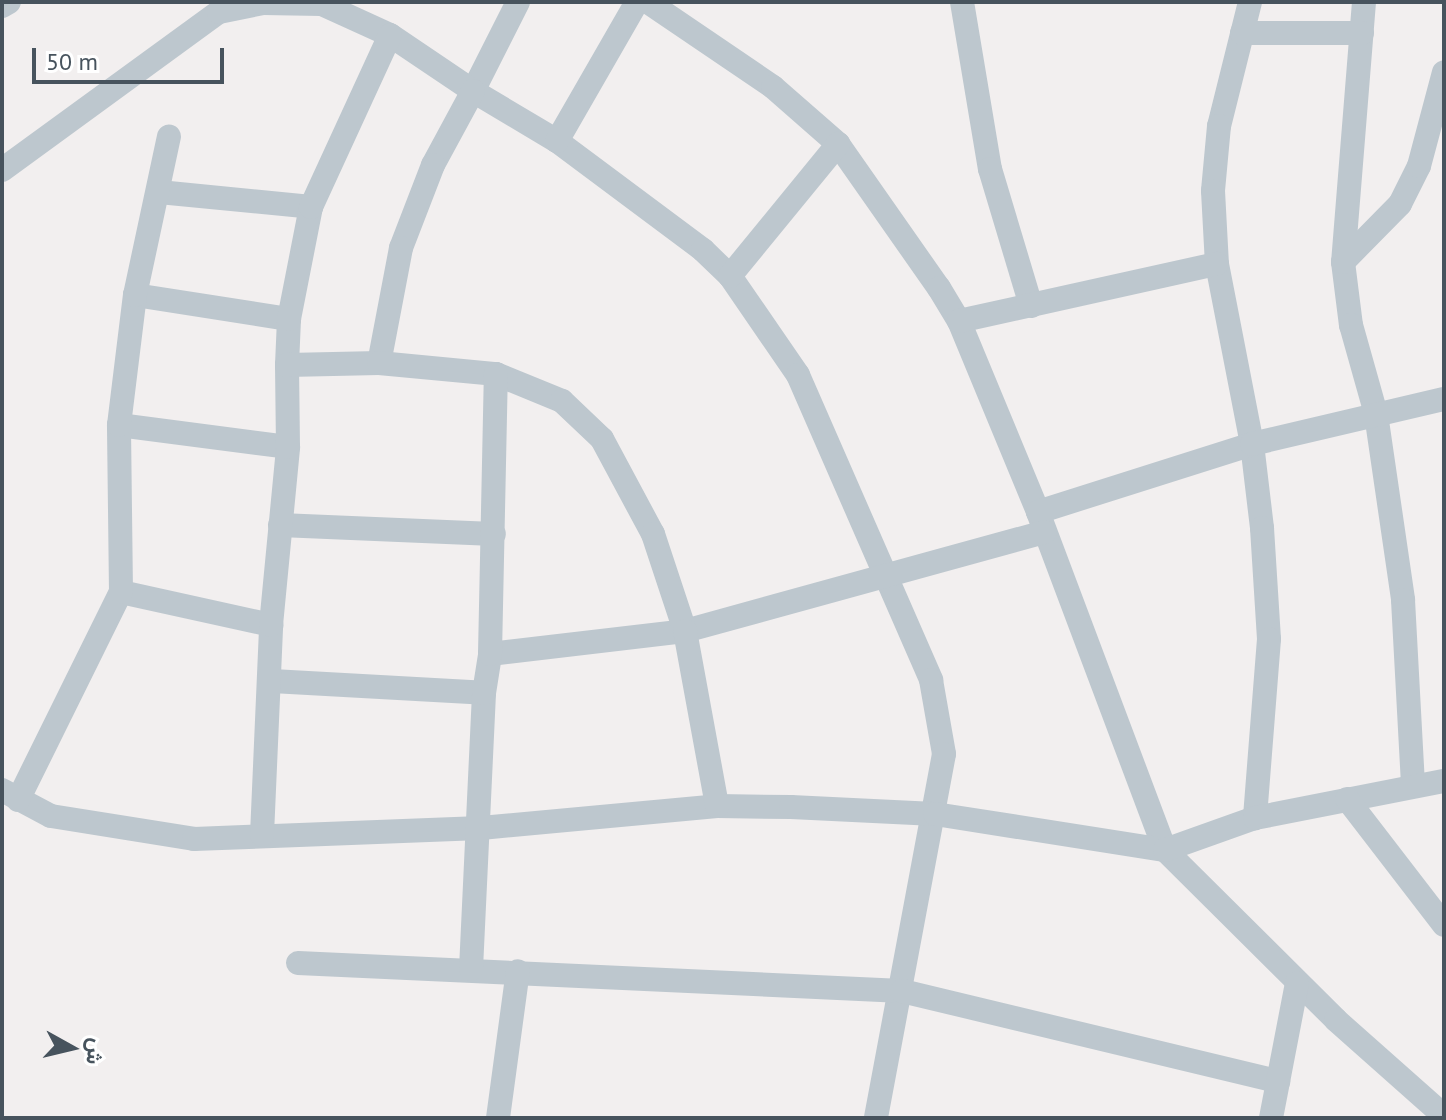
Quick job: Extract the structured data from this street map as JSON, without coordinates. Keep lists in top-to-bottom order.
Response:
{
  "scale_bar": "50 m",
  "north": "right"
}
